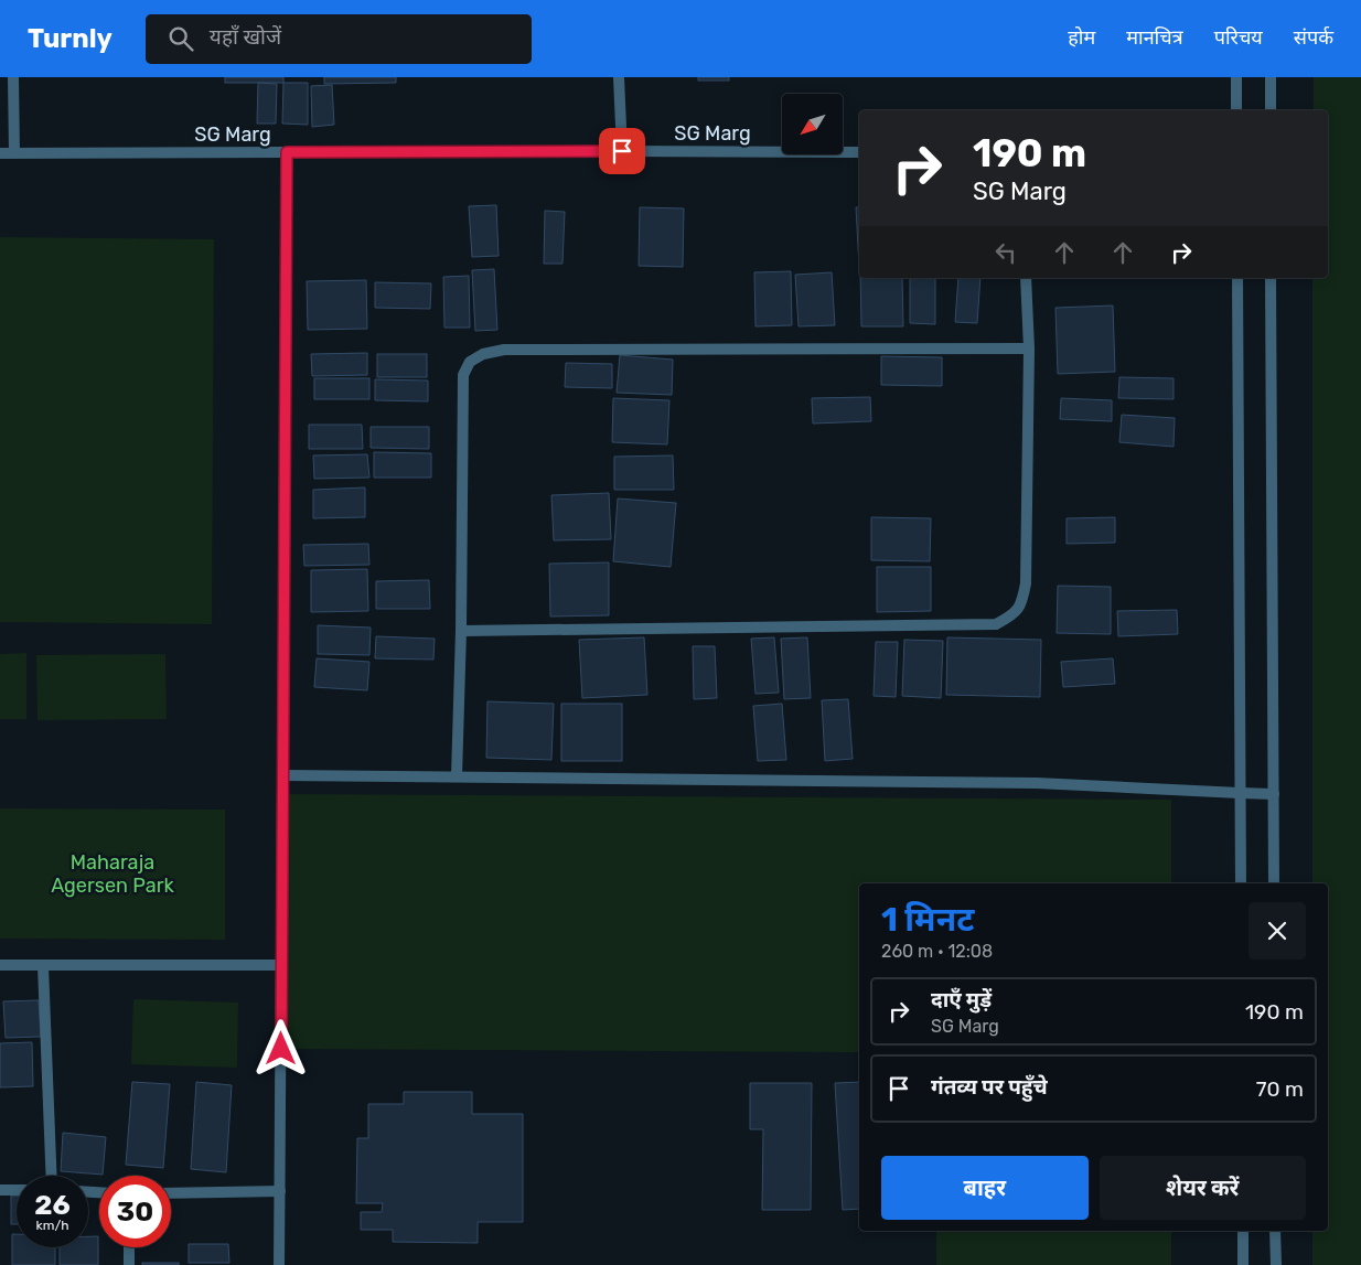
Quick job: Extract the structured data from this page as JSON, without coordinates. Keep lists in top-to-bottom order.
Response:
{
  "streets": {
    "street": ["SG Marg"]
  },
  "parks": ["Maharaja Agersen Park"],
  "north": "bottom left",
  "page": {
    "header": "Turnly",
    "search": "यहाँ खोजें",
    "nav": [
      "होम",
      "मानचित्र",
      "परिचय",
      "संपर्क"
    ],
    "turn": ["190 m", "SG Marg"],
    "heading": ["1 मिनट", "260 m · 12:08"],
    "list": [
      {
        "name": "दाएँ मुड़ें",
        "note": "SG Marg",
        "value": "190 m"
      },
      {
        "name": "गंतव्य पर पहुँचे",
        "value": "70 m"
      }
    ],
    "buttons": ["बाहर", "शेयर करें"],
    "speed": "26 km/h",
    "limit": "30"
  }
}
